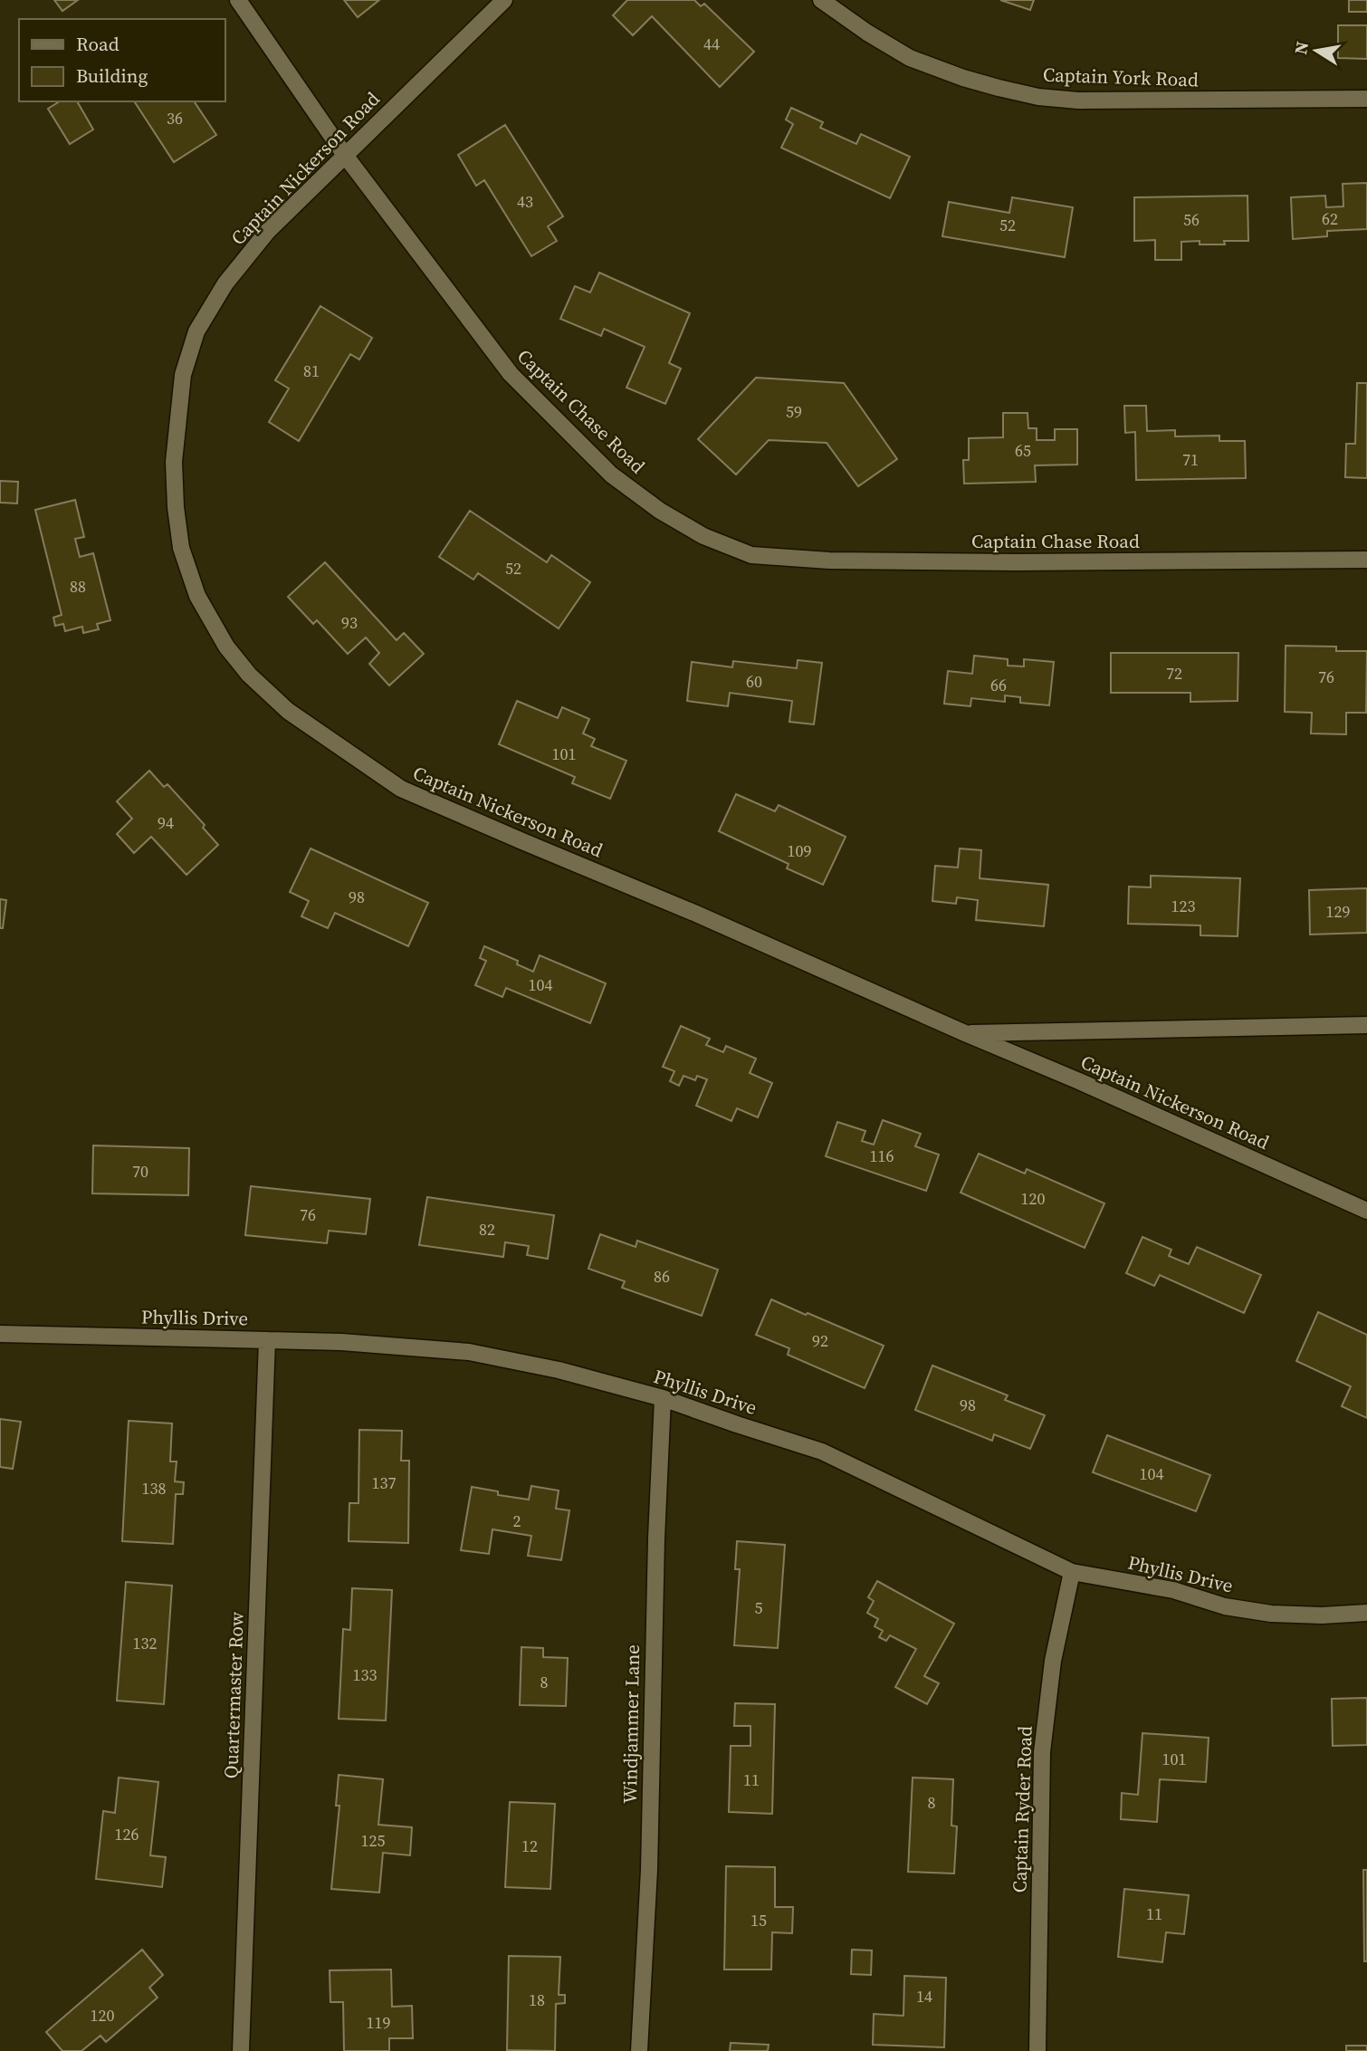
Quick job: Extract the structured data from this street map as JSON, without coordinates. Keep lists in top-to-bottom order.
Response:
{
  "streets": {
    "street": [
      "Captain York Road",
      "Captain Nickerson Road",
      "Captain Chase Road",
      "Phyllis Drive",
      "Quartermaster Row",
      "Windjammer Lane",
      "Captain Ryder Road"
    ]
  },
  "crossings": [
    ["Captain Nickerson Road", "Captain Chase Road"],
    ["Phyllis Drive", "Quartermaster Row"],
    ["Phyllis Drive", "Windjammer Lane"],
    ["Phyllis Drive", "Captain Ryder Road"]
  ],
  "house_numbers": [
    "44",
    "36",
    "43",
    "62",
    "56",
    "52",
    "81",
    "59",
    "65",
    "71",
    "52",
    "88",
    "93",
    "72",
    "76",
    "60",
    "66",
    "101",
    "94",
    "109",
    "98",
    "123",
    "129",
    "104",
    "116",
    "70",
    "120",
    "76",
    "82",
    "86",
    "92",
    "98",
    "104",
    "137",
    "138",
    "2",
    "5",
    "132",
    "133",
    "8",
    "101",
    "11",
    "8",
    "126",
    "125",
    "12",
    "11",
    "15",
    "14",
    "18",
    "120",
    "119"
  ],
  "legend": ["Road", "Building"],
  "north": "left"
}
